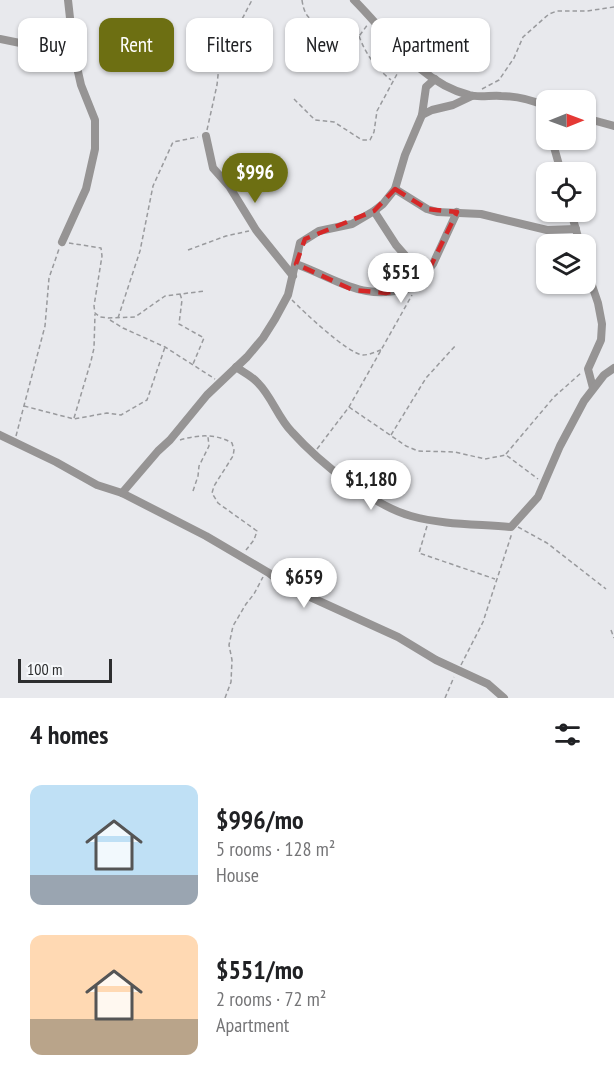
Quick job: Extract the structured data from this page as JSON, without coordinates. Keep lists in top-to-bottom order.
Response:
{
  "scale_bar": "100 m",
  "north": "right",
  "page": {
    "chip": [
      "Buy",
      "Rent",
      "Filters",
      "New",
      "Apartment"
    ],
    "price": [
      "$996",
      "$551",
      "$1,180",
      "$659"
    ],
    "scale": "100 m",
    "heading": "4 homes",
    "list": [
      {
        "name": "$996/mo",
        "note": "5 rooms · 128 m² · House"
      },
      {
        "name": "$551/mo",
        "note": "2 rooms · 72 m² · Apartment"
      }
    ]
  }
}
